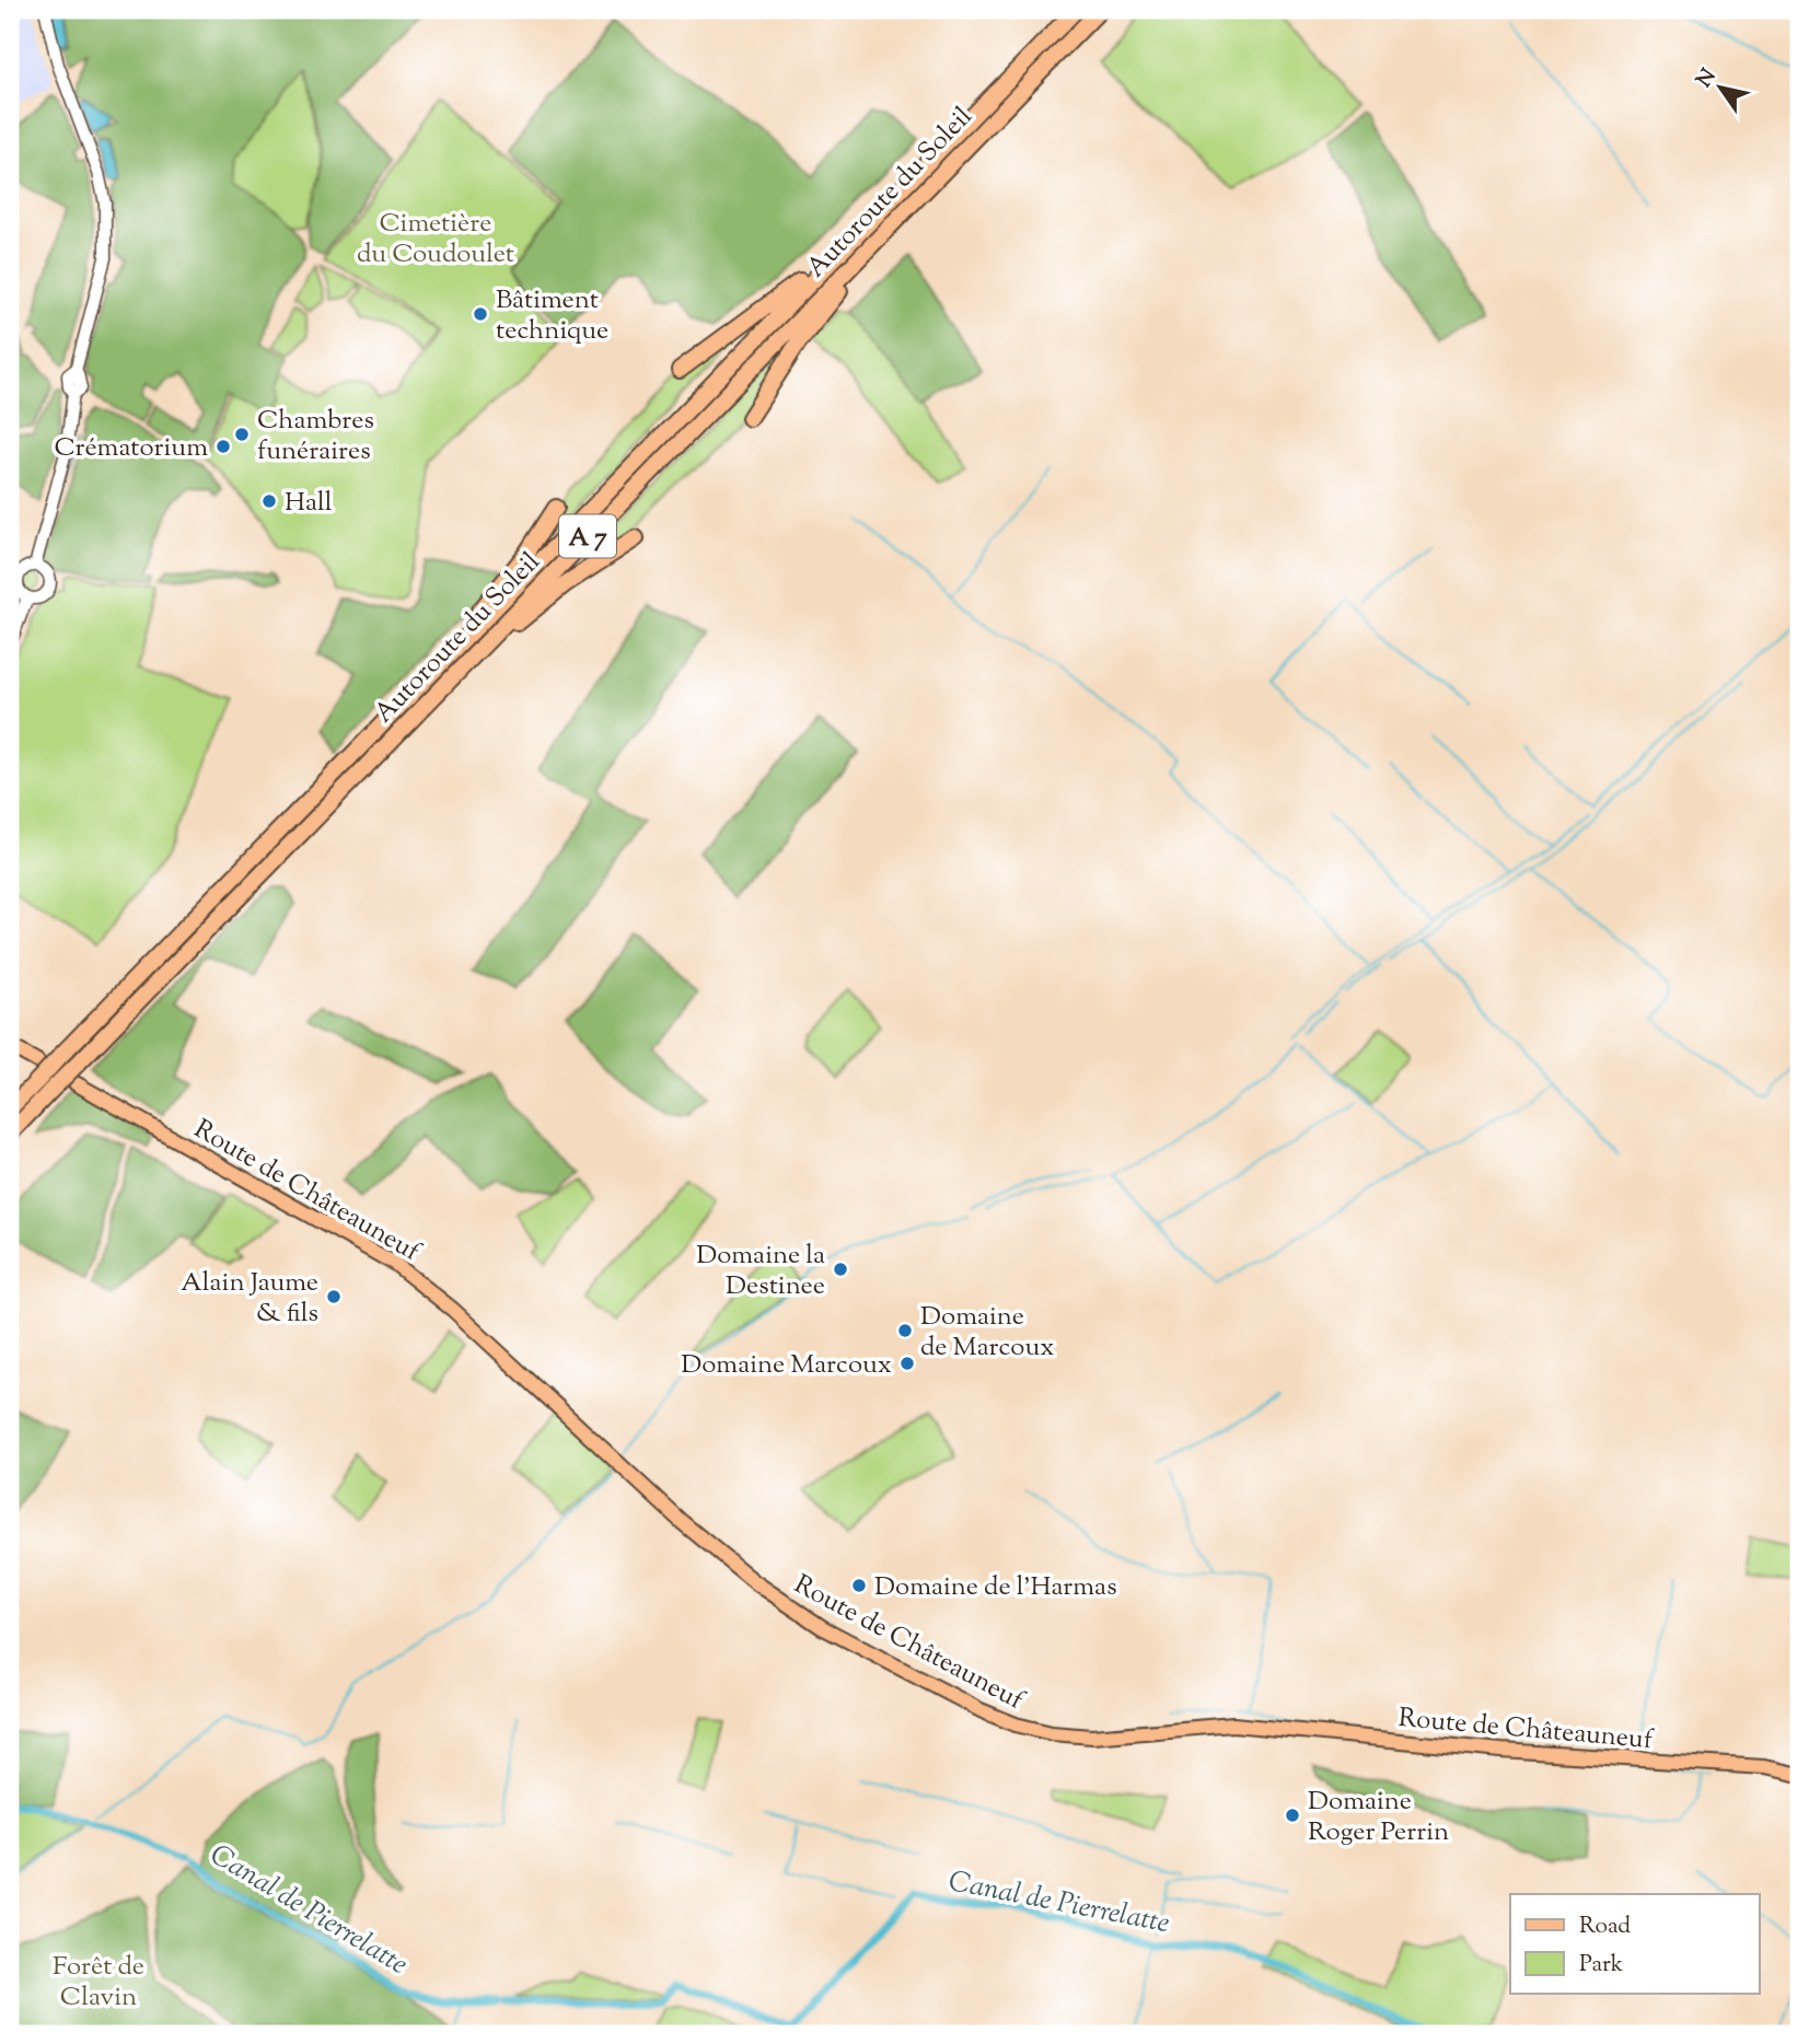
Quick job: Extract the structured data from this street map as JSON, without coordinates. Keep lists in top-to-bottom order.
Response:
{
  "streets": {
    "highway": ["Autoroute du Soleil", "A 7"],
    "main road": ["Route de Châteauneuf"]
  },
  "water": ["Canal de Pierrelatte"],
  "parks": ["Cimetière du Coudoulet", "Forêt de Clavin"],
  "places": [
    "Bâtiment technique",
    "Chambres funéraires",
    "Crématorium",
    "Hall",
    "Domaine la Destinee",
    "Alain Jaume & fils",
    "Domaine de Marcoux",
    "Domaine Marcoux",
    "Domaine de l'Harmas",
    "Domaine Roger Perrin"
  ],
  "legend": ["Road", "Park"],
  "north": "top left"
}
